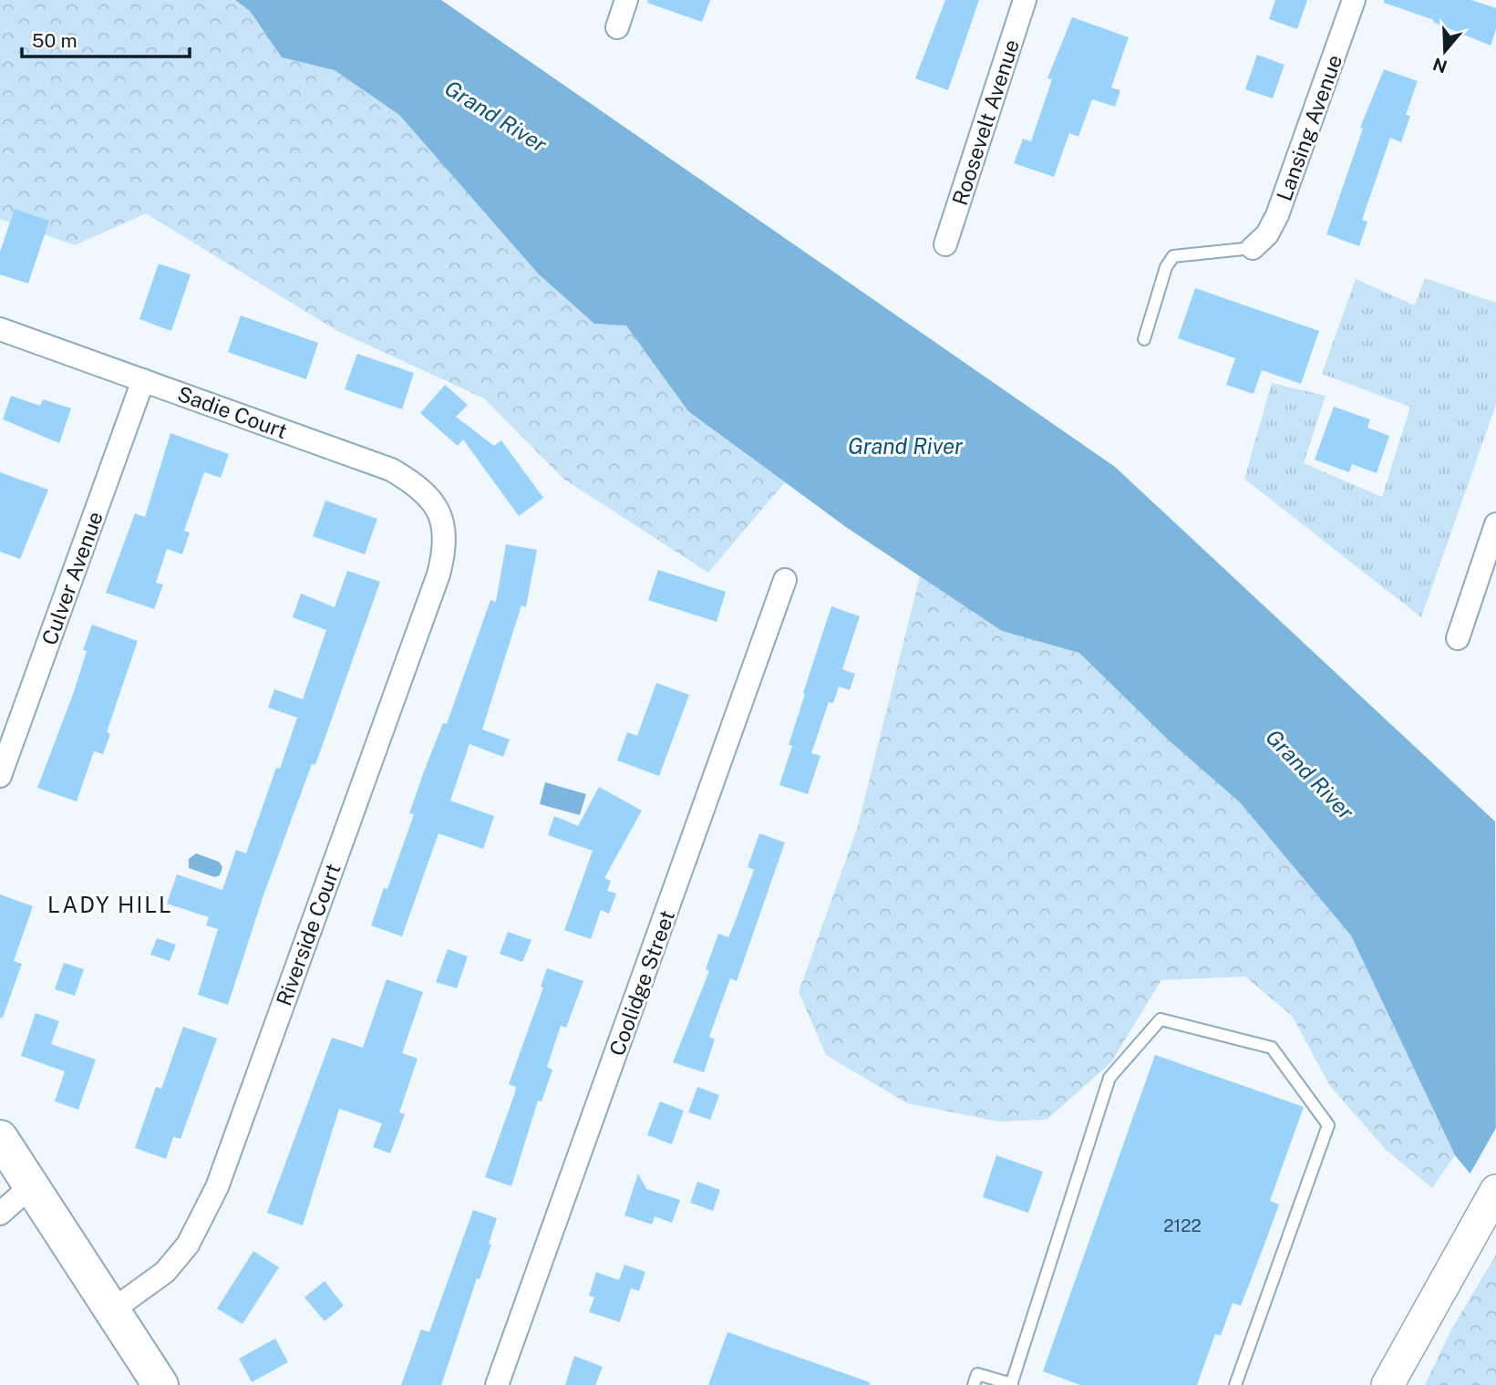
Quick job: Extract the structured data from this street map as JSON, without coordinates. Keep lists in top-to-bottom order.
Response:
{
  "streets": {
    "street": [
      "Roosevelt Avenue",
      "Lansing Avenue",
      "Sadie Court",
      "Culver Avenue",
      "Riverside Court",
      "Coolidge Street"
    ]
  },
  "crossings": [
    ["Sadie Court", "Culver Avenue"],
    ["Sadie Court", "Riverside Court"]
  ],
  "districts": ["LADY HILL"],
  "water": ["Grand River"],
  "house_numbers": ["2122"],
  "scale_bar": "50 m",
  "north": "bottom"
}
